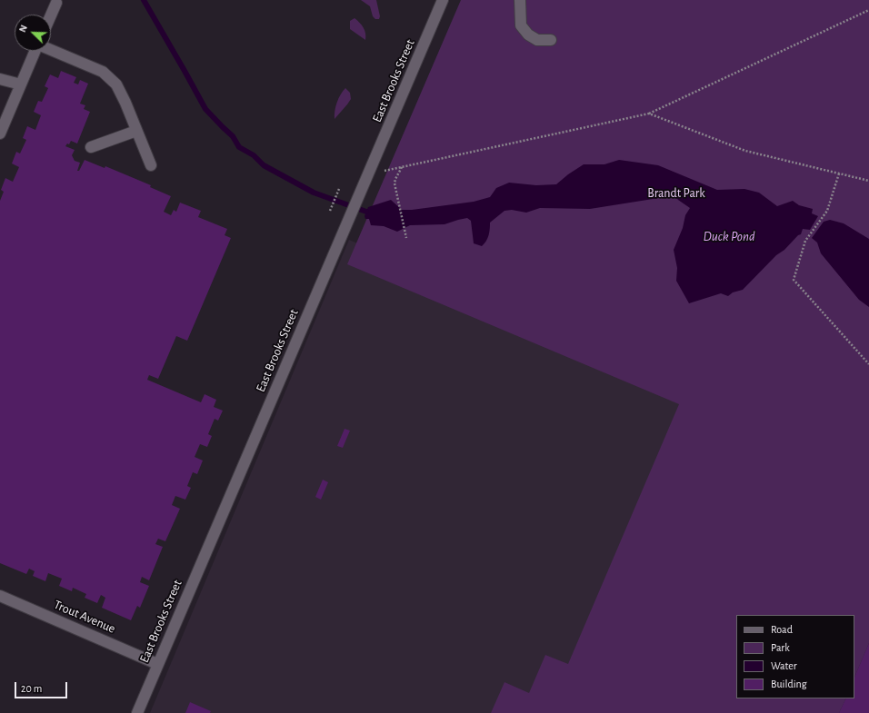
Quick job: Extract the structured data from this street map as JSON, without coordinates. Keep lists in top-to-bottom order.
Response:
{
  "streets": {
    "street": ["East Brooks Street", "Trout Avenue"]
  },
  "crossings": [
    ["East Brooks Street", "Trout Avenue"]
  ],
  "water": ["Duck Pond"],
  "parks": ["Brandt Park"],
  "legend": [
    "Road",
    "Park",
    "Water",
    "Building"
  ],
  "scale_bar": "20 m",
  "north": "top left"
}
